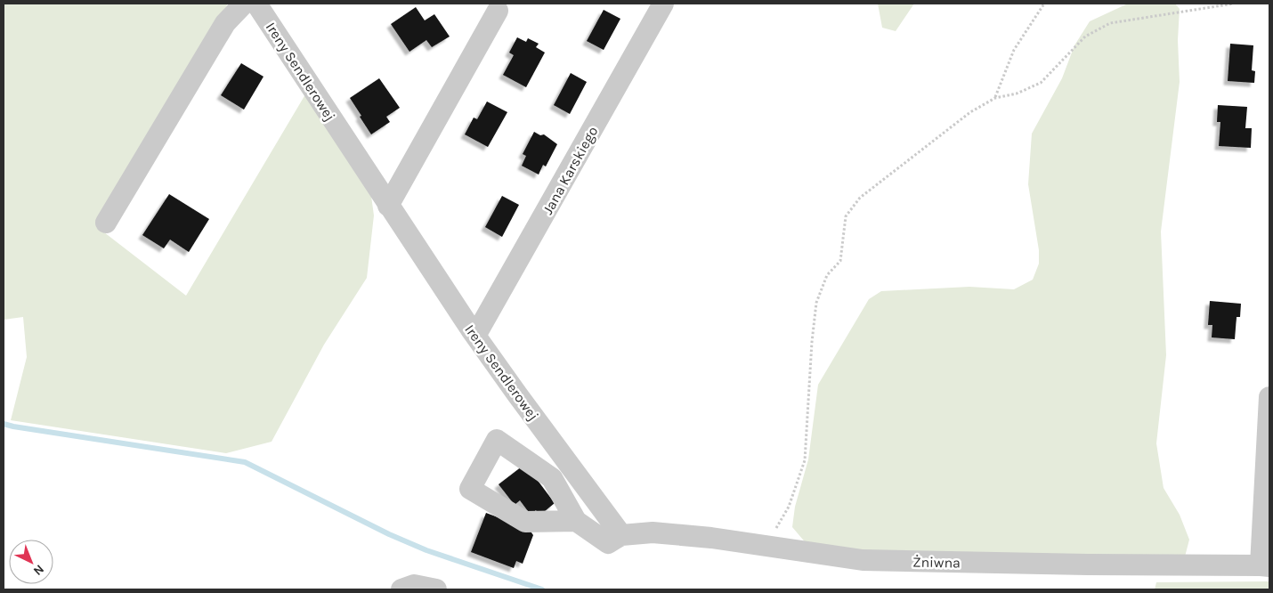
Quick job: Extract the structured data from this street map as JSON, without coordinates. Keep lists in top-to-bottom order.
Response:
{
  "streets": {
    "street": ["Ireny Sendlerowej", "Jana Karskiego", "Żniwna"]
  },
  "crossings": [
    ["Ireny Sendlerowej", "Jana Karskiego"],
    ["Ireny Sendlerowej", "Żniwna"]
  ],
  "north": "bottom right"
}
